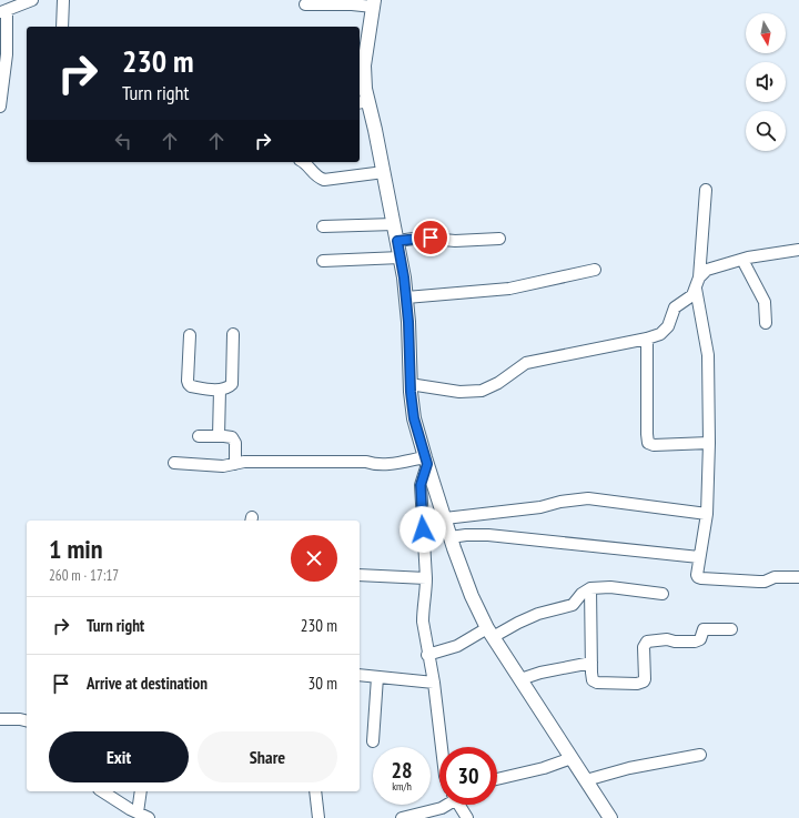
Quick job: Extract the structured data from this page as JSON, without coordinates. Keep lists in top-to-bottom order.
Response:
{
  "north": "bottom",
  "page": {
    "turn": ["230 m", "Turn right"],
    "heading": ["1 min", "260 m · 17:17"],
    "list": [
      {
        "name": "Turn right",
        "value": "230 m"
      },
      {
        "name": "Arrive at destination",
        "value": "30 m"
      }
    ],
    "buttons": ["Exit", "Share"],
    "speed": "28 km/h",
    "limit": "30"
  }
}
